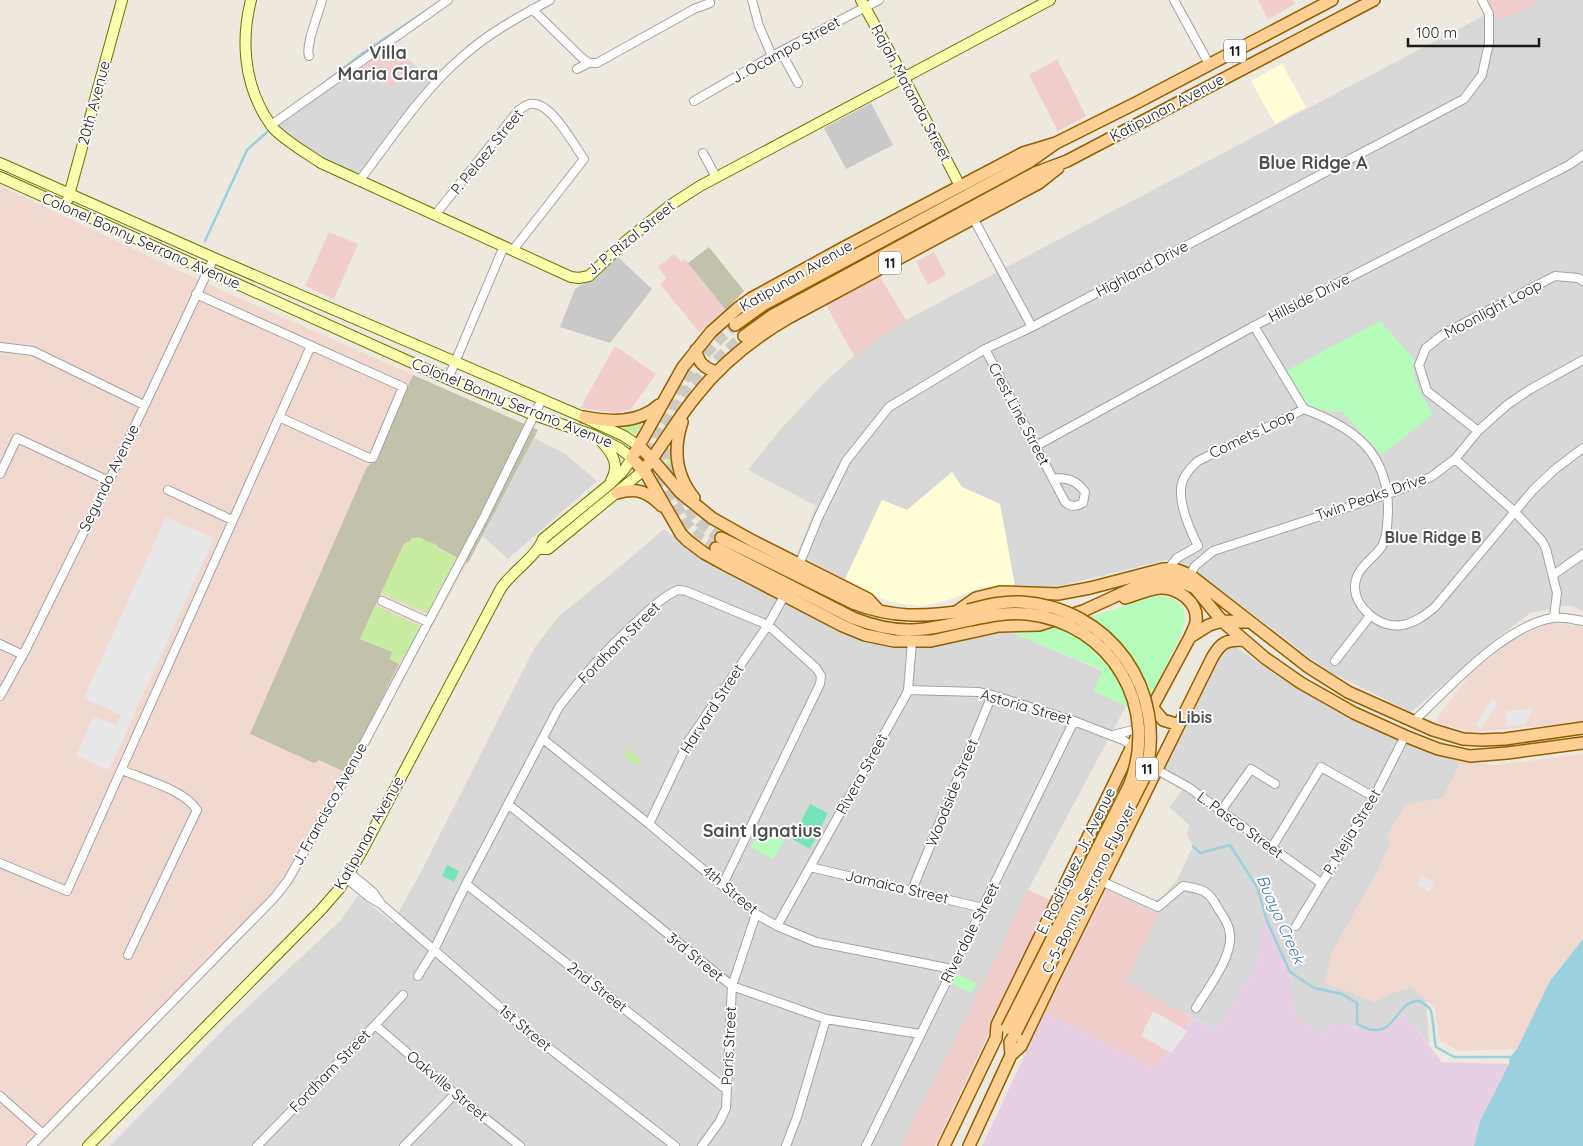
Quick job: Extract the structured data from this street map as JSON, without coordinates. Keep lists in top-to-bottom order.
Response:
{
  "streets": {
    "main road": [
      "11",
      "Katipunan Avenue",
      "Colonel Bonny Serrano Avenue",
      "E. Rodriguez Jr. Avenue",
      "C-5-Bonny Serrano Flyover"
    ],
    "street": [
      "J. Ocampo Street",
      "Rajah Matanda Street",
      "20th Avenue",
      "P. Pelaez Street",
      "J. P. Rizal Street",
      "Highland Drive",
      "Hillside Drive",
      "Moonlight Loop",
      "Crest Line Street",
      "Comets Loop",
      "Segundo Avenue",
      "Twin Peaks Drive",
      "Fordham Street",
      "Astoria Street",
      "Harvard Street",
      "Rivera Street",
      "Woodside Street",
      "J. Francisco Avenue",
      "L. Pasco Street",
      "P. Mejia Street",
      "Jamaica Street",
      "4th Street",
      "Riverdale Street",
      "3rd Street",
      "2nd Street",
      "1st Street",
      "Paris Street",
      "Oakville Street"
    ]
  },
  "crossings": [
    ["J. Ocampo Street", "Rajah Matanda Street"],
    ["11", "Colonel Bonny Serrano Avenue"],
    ["11", "Twin Peaks Drive"],
    ["11", "C-5-Bonny Serrano Flyover"],
    ["Rajah Matanda Street", "Katipunan Avenue"],
    ["Rajah Matanda Street", "J. P. Rizal Street"],
    ["20th Avenue", "Colonel Bonny Serrano Avenue"],
    ["Katipunan Avenue", "Colonel Bonny Serrano Avenue"],
    ["Katipunan Avenue", "1st Street"],
    ["P. Pelaez Street", "J. P. Rizal Street"],
    ["Colonel Bonny Serrano Avenue", "Highland Drive"],
    ["Colonel Bonny Serrano Avenue", "Segundo Avenue"],
    ["Colonel Bonny Serrano Avenue", "Rivera Street"],
    ["Colonel Bonny Serrano Avenue", "J. Francisco Avenue"],
    ["Colonel Bonny Serrano Avenue", "P. Mejia Street"],
    ["Colonel Bonny Serrano Avenue", "E. Rodriguez Jr. Avenue"],
    ["Highland Drive", "Crest Line Street"],
    ["Hillside Drive", "Crest Line Street"],
    ["Moonlight Loop", "Twin Peaks Drive"],
    ["Comets Loop", "Twin Peaks Drive"],
    ["Fordham Street", "Harvard Street"],
    ["Fordham Street", "4th Street"],
    ["Fordham Street", "3rd Street"],
    ["Fordham Street", "2nd Street"],
    ["Fordham Street", "1st Street"],
    ["Fordham Street", "Oakville Street"],
    ["Astoria Street", "Rivera Street"],
    ["Astoria Street", "Woodside Street"],
    ["Astoria Street", "E. Rodriguez Jr. Avenue"],
    ["Astoria Street", "Riverdale Street"],
    ["Harvard Street", "4th Street"],
    ["Rivera Street", "Jamaica Street"],
    ["Rivera Street", "4th Street"],
    ["Woodside Street", "Jamaica Street"],
    ["L. Pasco Street", "P. Mejia Street"],
    ["L. Pasco Street", "E. Rodriguez Jr. Avenue"],
    ["E. Rodriguez Jr. Avenue", "C-5-Bonny Serrano Flyover"],
    ["Jamaica Street", "Riverdale Street"],
    ["4th Street", "Riverdale Street"],
    ["4th Street", "Paris Street"],
    ["Riverdale Street", "3rd Street"],
    ["3rd Street", "Paris Street"],
    ["2nd Street", "Paris Street"]
  ],
  "districts": [
    "Villa Maria Clara",
    "Blue Ridge A",
    "Blue Ridge B",
    "Libis",
    "Saint Ignatius"
  ],
  "water": ["Buaya Creek"],
  "scale_bar": "100 m"
}
